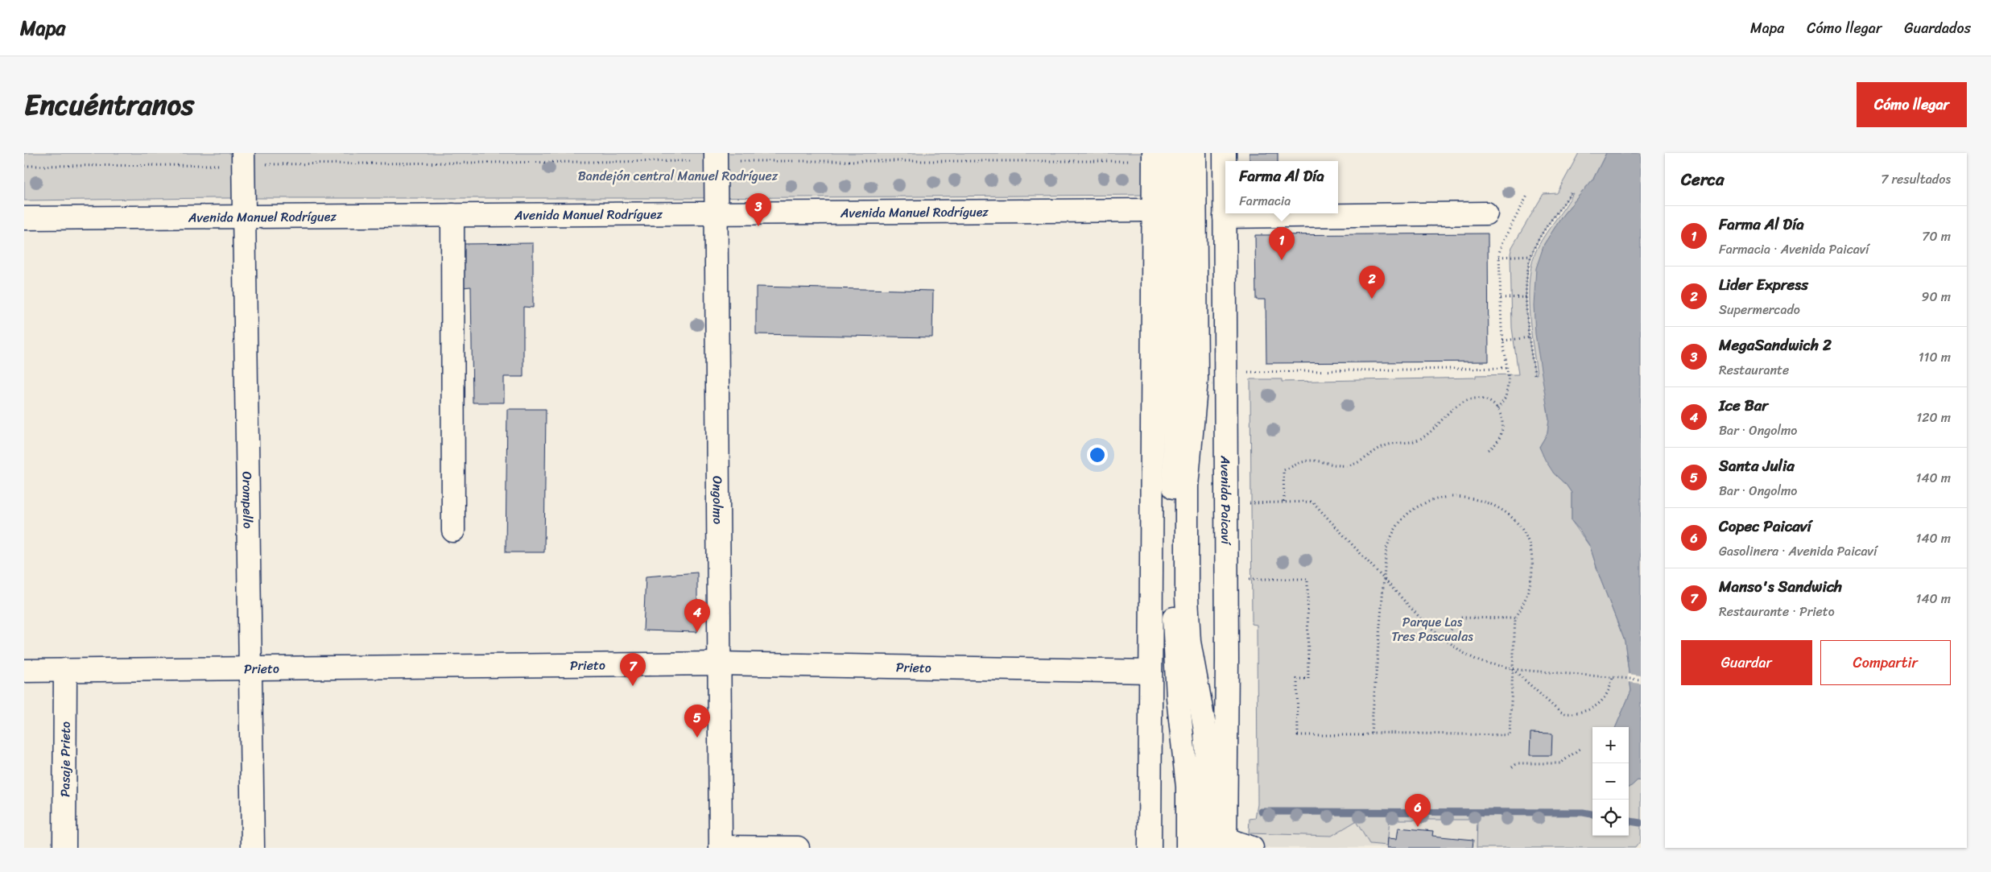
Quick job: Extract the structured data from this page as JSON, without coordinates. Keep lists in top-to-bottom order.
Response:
{
  "streets": {
    "street": [
      "Avenida Manuel Rodríguez",
      "Orompello",
      "Ongolmo",
      "Avenida Paicaví",
      "Prieto",
      "Pasaje Prieto"
    ]
  },
  "crossings": [
    ["Avenida Manuel Rodríguez", "Orompello"],
    ["Avenida Manuel Rodríguez", "Ongolmo"],
    ["Orompello", "Prieto"],
    ["Ongolmo", "Prieto"],
    ["Prieto", "Pasaje Prieto"]
  ],
  "parks": ["Bandejón central Manuel Rodríguez", "Parque Las Tres Pascualas"],
  "page": {
    "header": "Mapa",
    "nav": ["Mapa", "Cómo llegar", "Guardados"],
    "title": "Encuéntranos",
    "buttons": [
      "Cómo llegar",
      ["Guardar", "Compartir"]
    ],
    "heading": ["Cerca", "7 resultados"],
    "popup": ["Farma Al Día", "Farmacia"],
    "pins": [
      "3",
      "1",
      "2",
      "4",
      "7",
      "5",
      "6"
    ],
    "list": [
      {
        "mark": "1",
        "name": "Farma Al Día",
        "note": "Farmacia · Avenida Paicaví",
        "value": "70 m"
      },
      {
        "mark": "2",
        "name": "Lider Express",
        "note": "Supermercado",
        "value": "90 m"
      },
      {
        "mark": "3",
        "name": "MegaSandwich 2",
        "note": "Restaurante",
        "value": "110 m"
      },
      {
        "mark": "4",
        "name": "Ice Bar",
        "note": "Bar · Ongolmo",
        "value": "120 m"
      },
      {
        "mark": "5",
        "name": "Santa Julia",
        "note": "Bar · Ongolmo",
        "value": "140 m"
      },
      {
        "mark": "6",
        "name": "Copec Paicaví",
        "note": "Gasolinera · Avenida Paicaví",
        "value": "140 m"
      },
      {
        "mark": "7",
        "name": "Manso's Sandwich",
        "note": "Restaurante · Prieto",
        "value": "140 m"
      }
    ],
    "map_buttons": ["+", "−"]
  }
}
